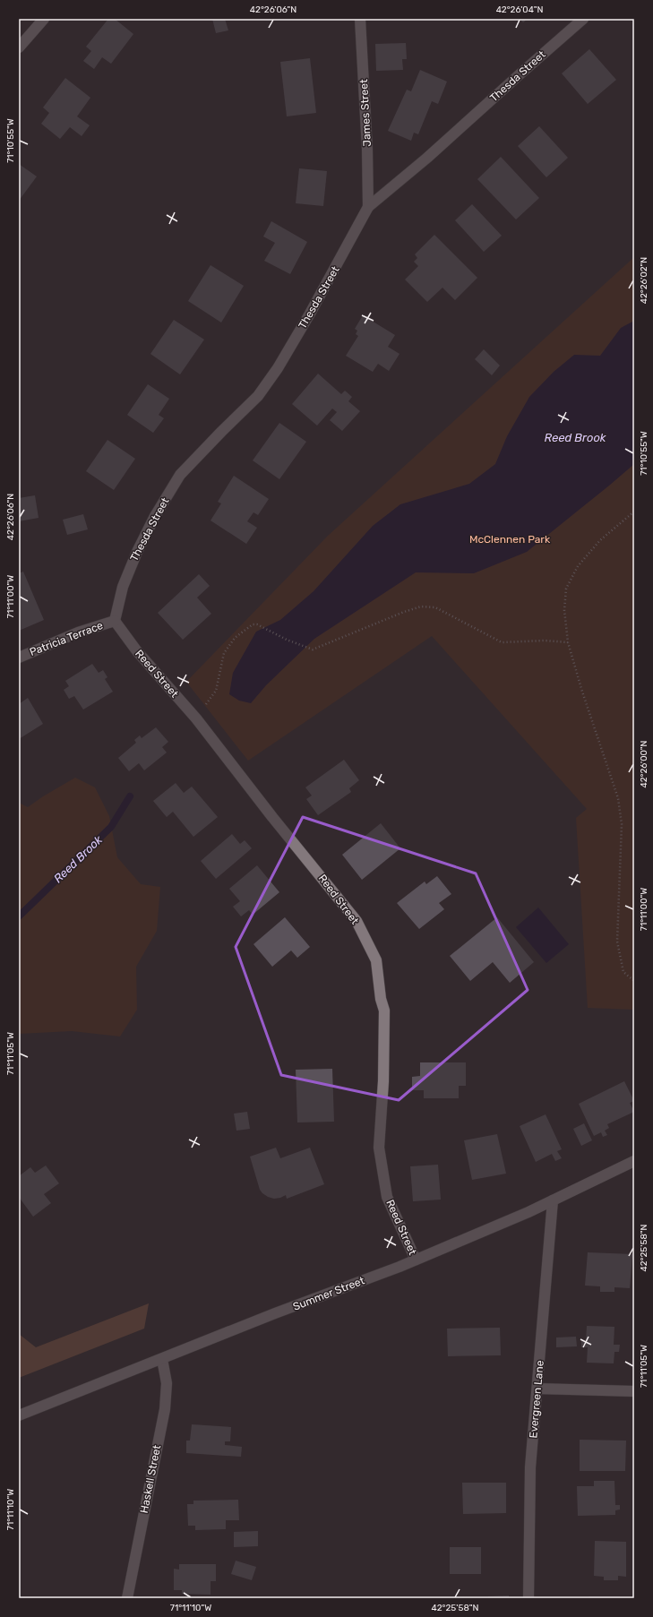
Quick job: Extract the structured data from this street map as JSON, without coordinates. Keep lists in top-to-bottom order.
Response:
{
  "streets": {
    "street": [
      "Thesda Street",
      "James Street",
      "Patricia Terrace",
      "Reed Street",
      "Summer Street",
      "Evergreen Lane",
      "Haskell Street"
    ]
  },
  "crossings": [
    ["Thesda Street", "James Street"],
    ["Thesda Street", "Patricia Terrace"],
    ["Thesda Street", "Reed Street"],
    ["Patricia Terrace", "Reed Street"],
    ["Reed Street", "Summer Street"],
    ["Summer Street", "Evergreen Lane"],
    ["Summer Street", "Haskell Street"]
  ],
  "water": ["Reed Brook"],
  "parks": ["McClennen Park"],
  "coordinates": [
    "42°26'06\"N",
    "42°26'04\"N",
    "71°10'55\"W",
    "42°26'02\"N",
    "71°11'00\"W",
    "42°26'00\"N",
    "71°11'05\"W",
    "42°25'58\"N",
    "71°11'10\"W"
  ]
}
